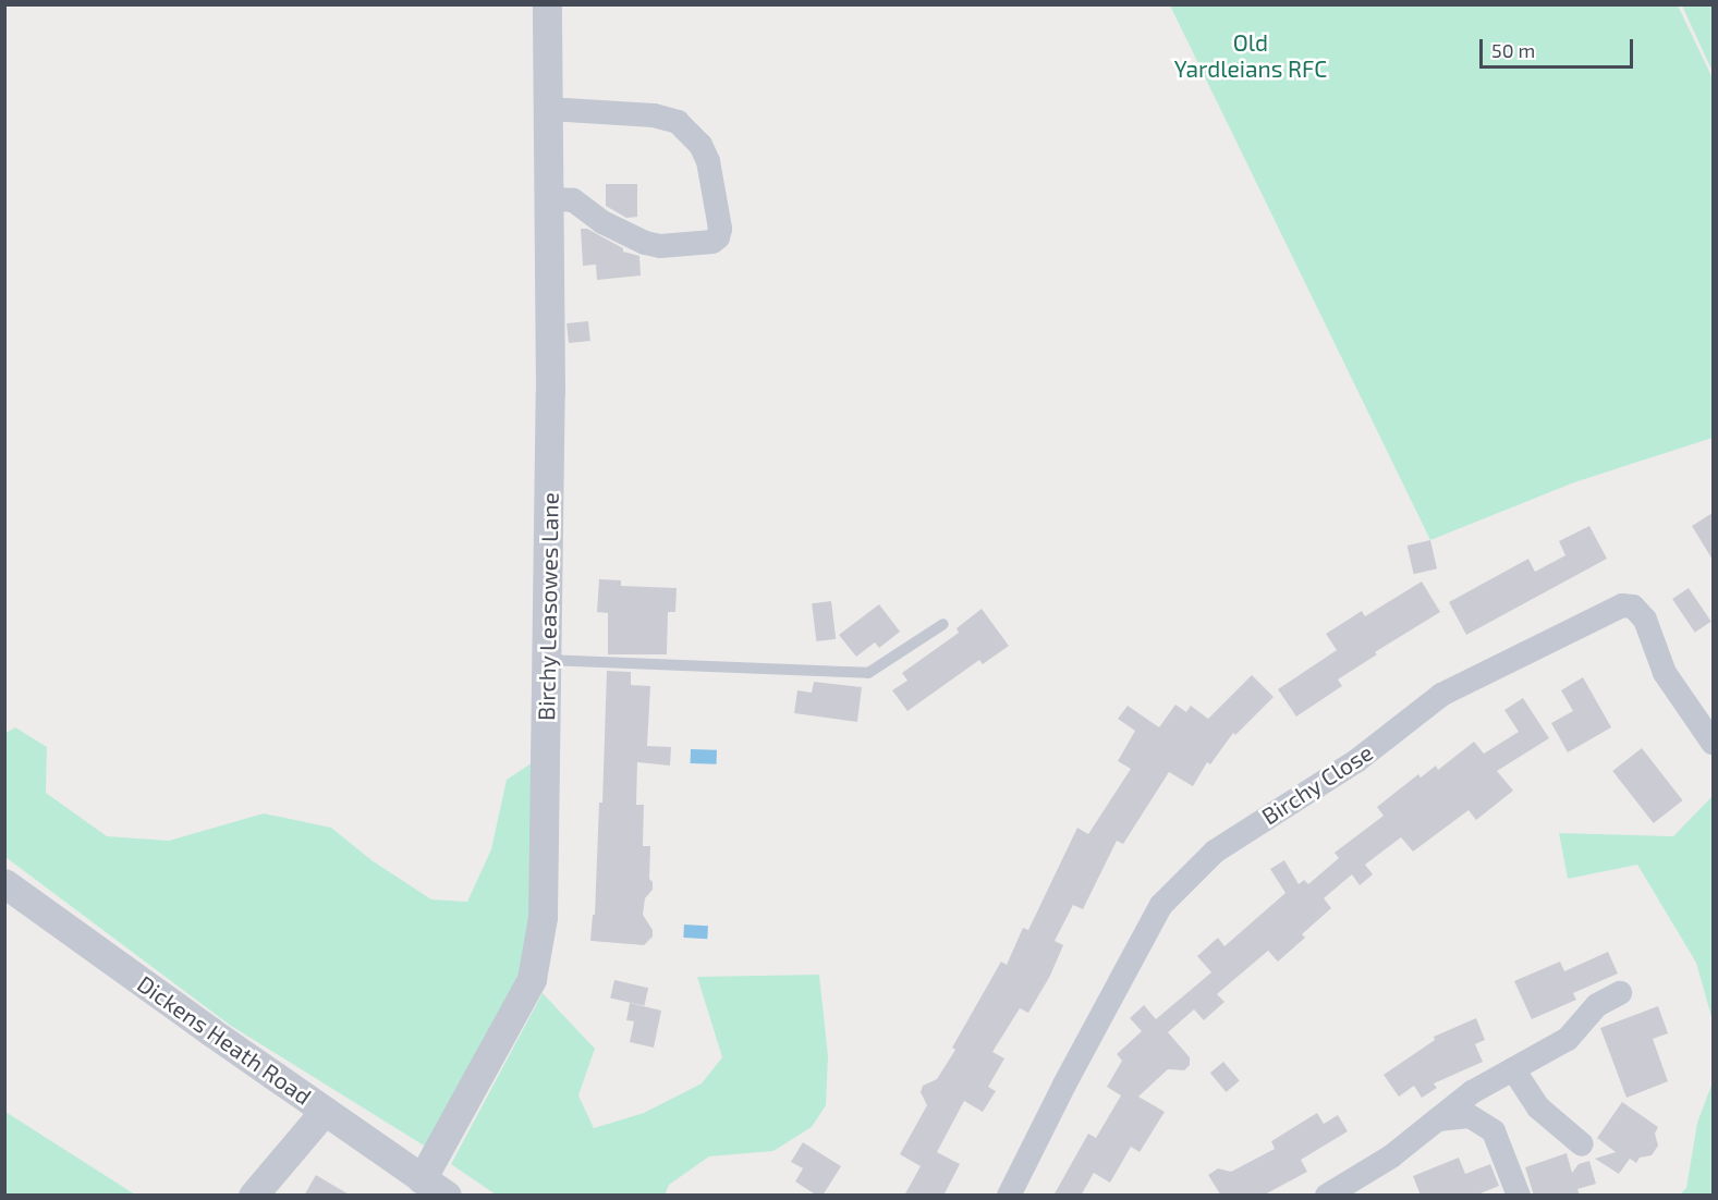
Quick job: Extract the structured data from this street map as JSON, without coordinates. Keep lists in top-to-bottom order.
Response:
{
  "streets": {
    "street": ["Birchy Leasowes Lane", "Birchy Close", "Dickens Heath Road"]
  },
  "crossings": [
    ["Birchy Leasowes Lane", "Dickens Heath Road"]
  ],
  "parks": ["Old Yardleians RFC"],
  "scale_bar": "50 m"
}
